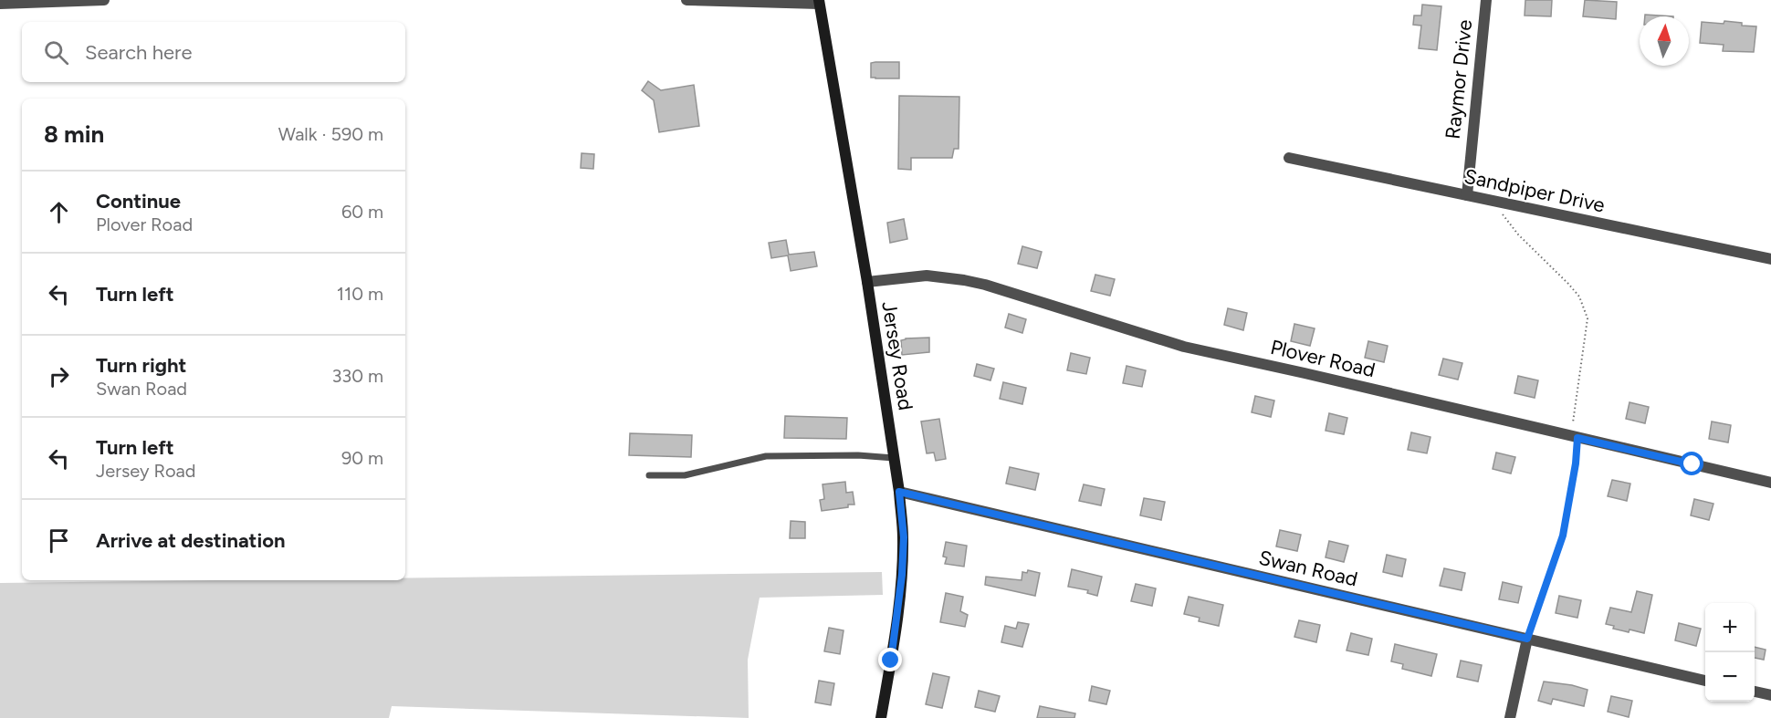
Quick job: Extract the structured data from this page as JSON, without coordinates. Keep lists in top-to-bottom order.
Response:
{
  "streets": {
    "street": [
      "Raymor Drive",
      "Sandpiper Drive",
      "Jersey Road",
      "Plover Road",
      "Swan Road"
    ]
  },
  "crossings": [
    ["Raymor Drive", "Sandpiper Drive"],
    ["Jersey Road", "Plover Road"],
    ["Jersey Road", "Swan Road"]
  ],
  "north": "top",
  "page": {
    "search": "Search here",
    "heading": ["8 min", "Walk · 590 m"],
    "list": [
      ["Continue", "Plover Road", "60 m"],
      ["Turn left", "110 m"],
      ["Turn right", "Swan Road", "330 m"],
      ["Turn left", "Jersey Road", "90 m"],
      "Arrive at destination"
    ],
    "map_buttons": ["+", "−"]
  }
}
